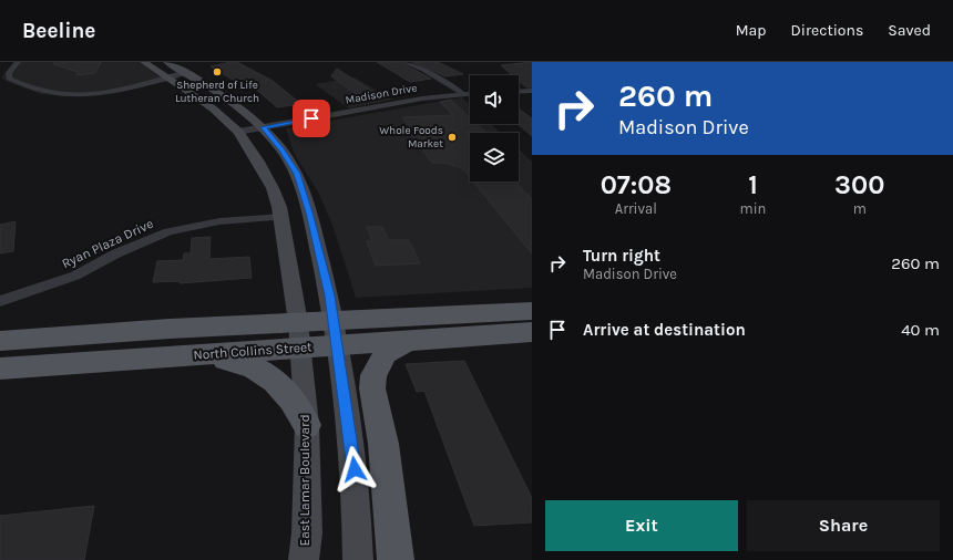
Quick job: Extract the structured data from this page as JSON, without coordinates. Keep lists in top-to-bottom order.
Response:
{
  "streets": {
    "main road": ["North Collins Street", "East Lamar Boulevard"],
    "street": ["Madison Drive", "Ryan Plaza Drive"]
  },
  "crossings": [
    ["Madison Drive", "East Lamar Boulevard"],
    ["Ryan Plaza Drive", "East Lamar Boulevard"],
    ["North Collins Street", "East Lamar Boulevard"]
  ],
  "places": ["Shepherd of Life Lutheran Church", "Whole Foods Market"],
  "page": {
    "header": "Beeline",
    "nav": ["Map", "Directions", "Saved"],
    "turn": ["260 m", "Madison Drive"],
    "eta": [
      "07:08",
      "Arrival",
      "1",
      "min",
      "300",
      "m"
    ],
    "list": [
      {
        "name": "Turn right",
        "note": "Madison Drive",
        "value": "260 m"
      },
      {
        "name": "Arrive at destination",
        "value": "40 m"
      }
    ],
    "buttons": ["Exit", "Share"]
  }
}
